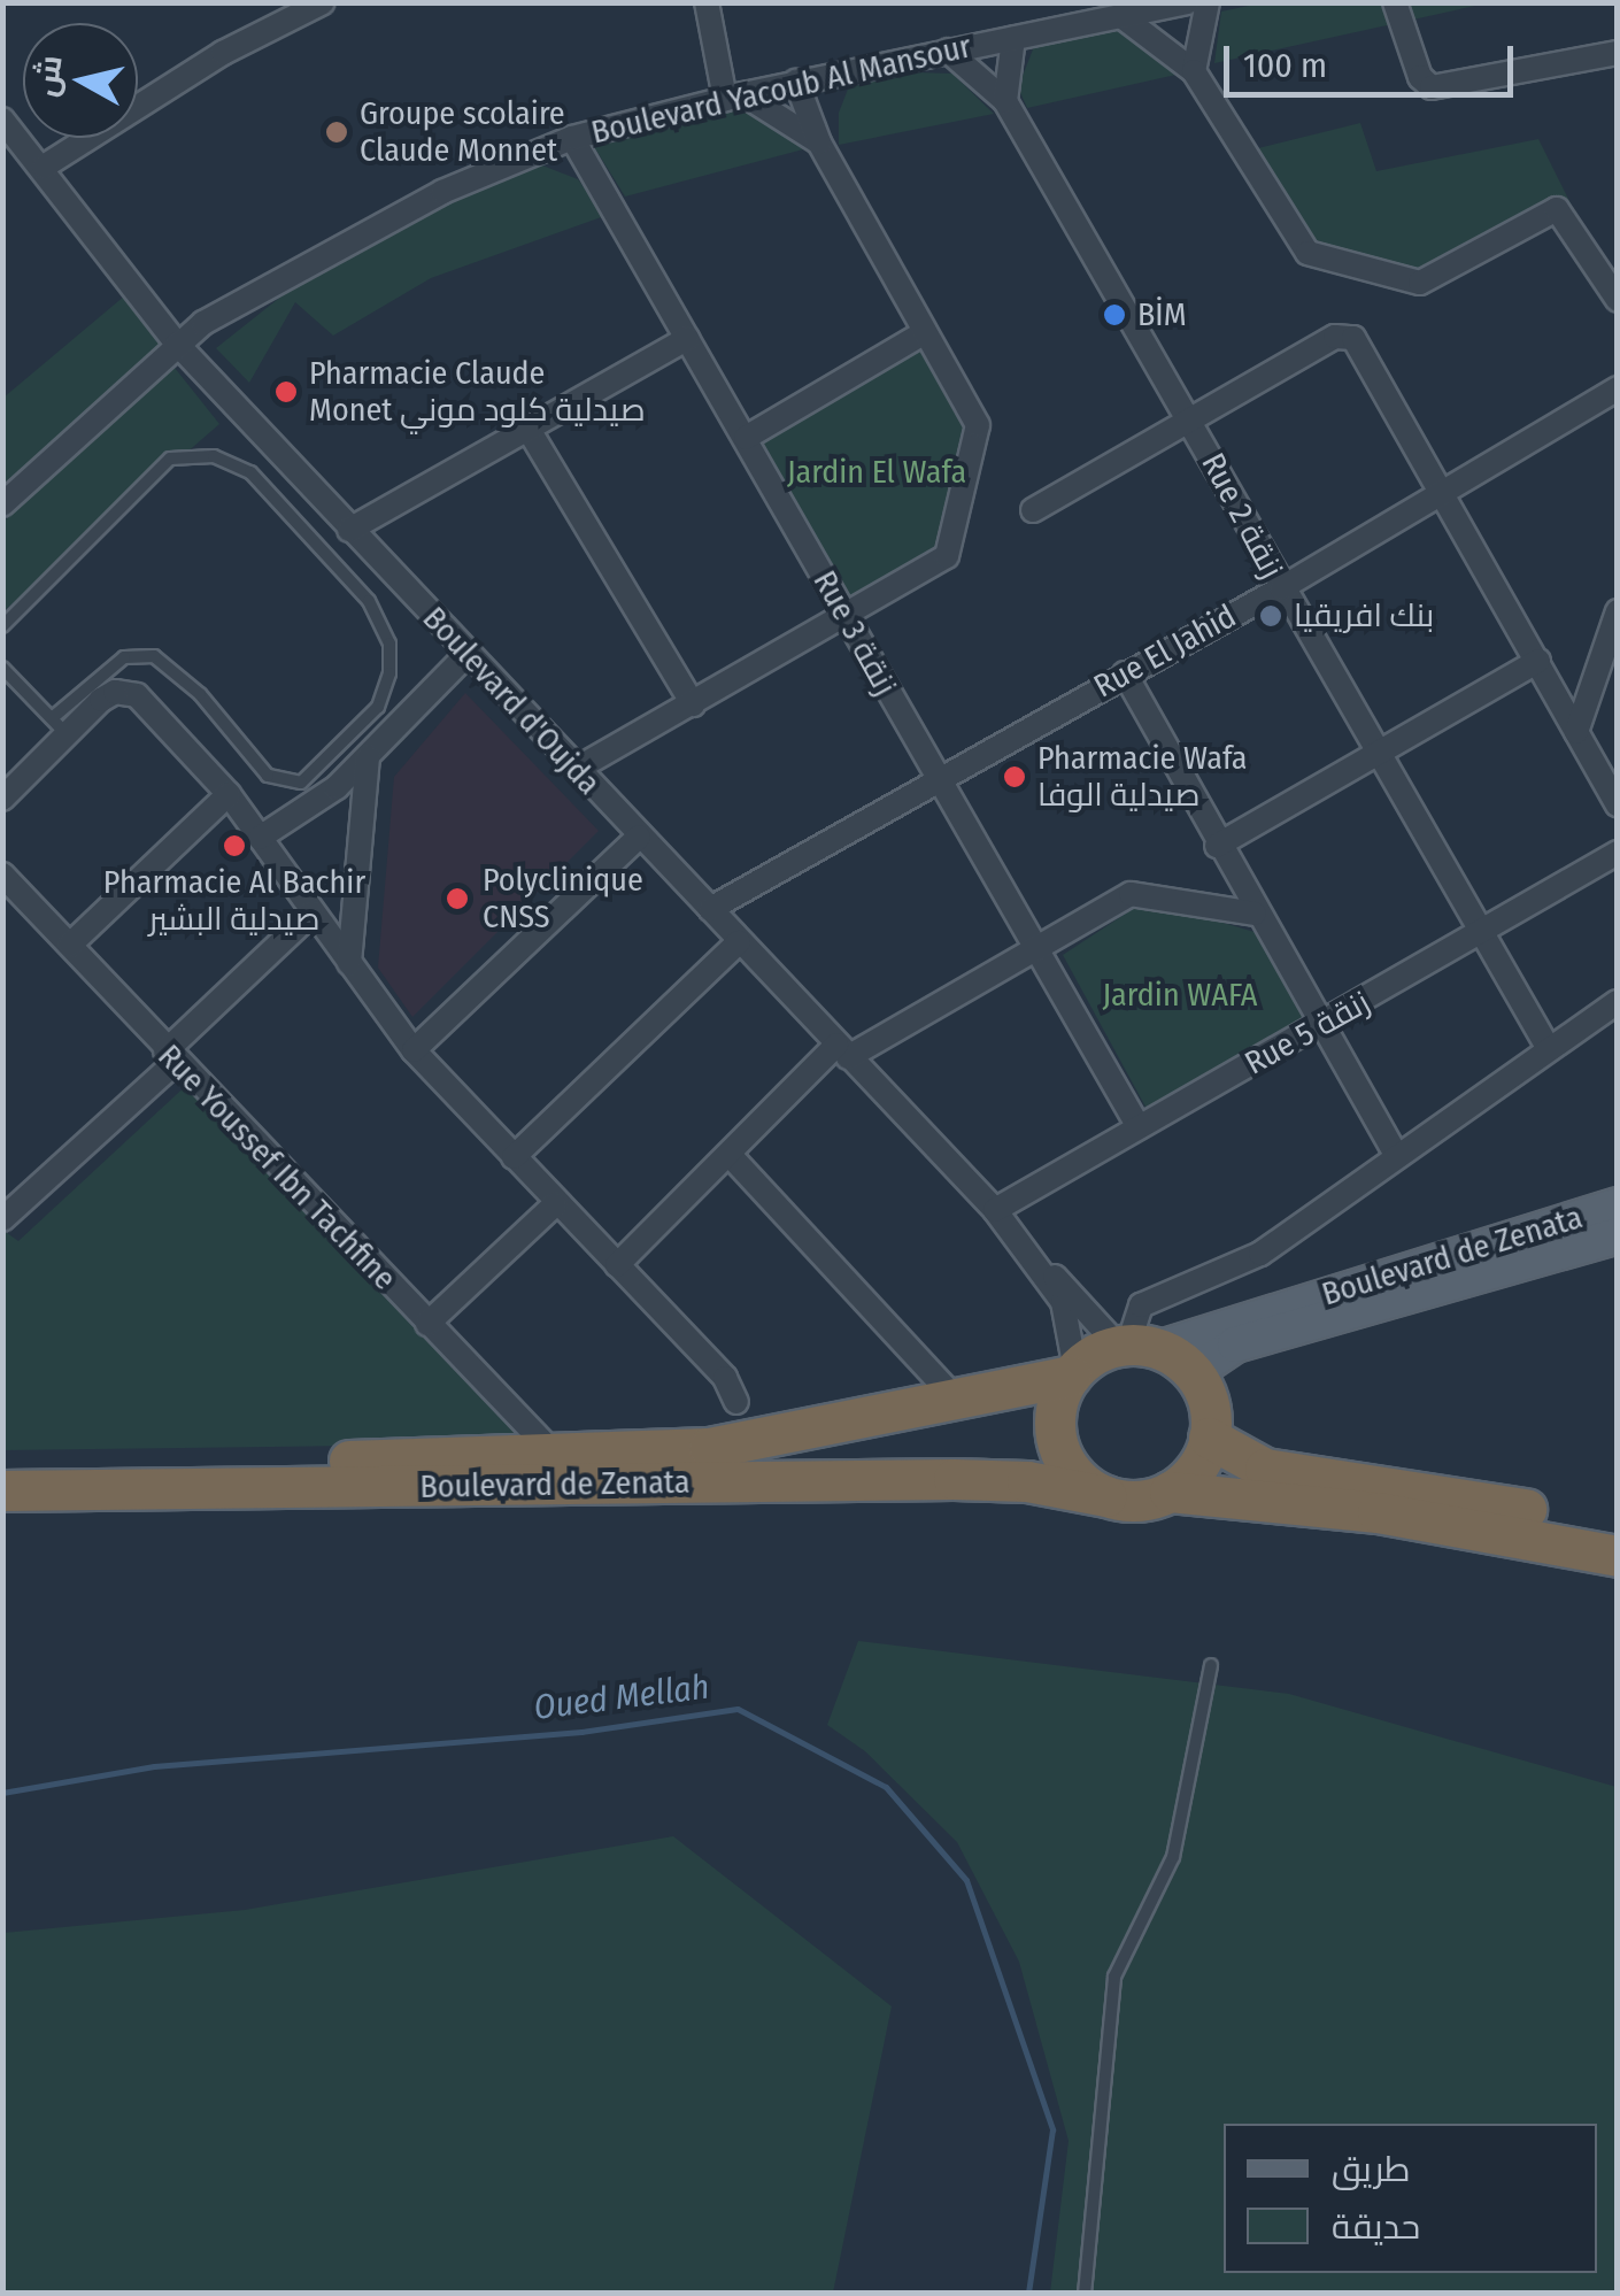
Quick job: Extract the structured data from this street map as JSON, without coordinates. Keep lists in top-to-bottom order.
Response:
{
  "streets": {
    "highway": ["Boulevard de Zenata"],
    "street": [
      "Boulevard Yacoub Al Mansour",
      "Rue 2 زنقة",
      "Rue 3 زنقة",
      "Rue El Jahid",
      "Boulevard d'Oujda",
      "Rue 5 زنقة",
      "Rue Youssef Ibn Tachfine"
    ]
  },
  "crossings": [
    ["Boulevard Yacoub Al Mansour", "Rue 2 زنقة"],
    ["Boulevard Yacoub Al Mansour", "Rue 3 زنقة"],
    ["Boulevard Yacoub Al Mansour", "Boulevard d'Oujda"],
    ["Rue 2 زنقة", "Rue El Jahid"],
    ["Rue 2 زنقة", "Rue 5 زنقة"],
    ["Rue 3 زنقة", "Rue El Jahid"],
    ["Rue 3 زنقة", "Rue 5 زنقة"],
    ["Rue El Jahid", "Boulevard d'Oujda"],
    ["Boulevard d'Oujda", "Rue 5 زنقة"],
    ["Boulevard d'Oujda", "Boulevard de Zenata"],
    ["Rue Youssef Ibn Tachfine", "Boulevard de Zenata"]
  ],
  "water": ["Oued Mellah"],
  "parks": ["Jardin El Wafa", "Jardin WAFA"],
  "places": [
    "Groupe scolaire Claude Monnet",
    "BİM",
    "Pharmacie Claude Monet صيدلية كلود موني",
    "بنك افريقيا",
    "Pharmacie Wafa صيدلية الوفا",
    "Pharmacie Al Bachir صيدلية البشير",
    "Polyclinique CNSS"
  ],
  "legend": ["طريق", "حديقة"],
  "scale_bar": "100 m",
  "north": "left"
}
